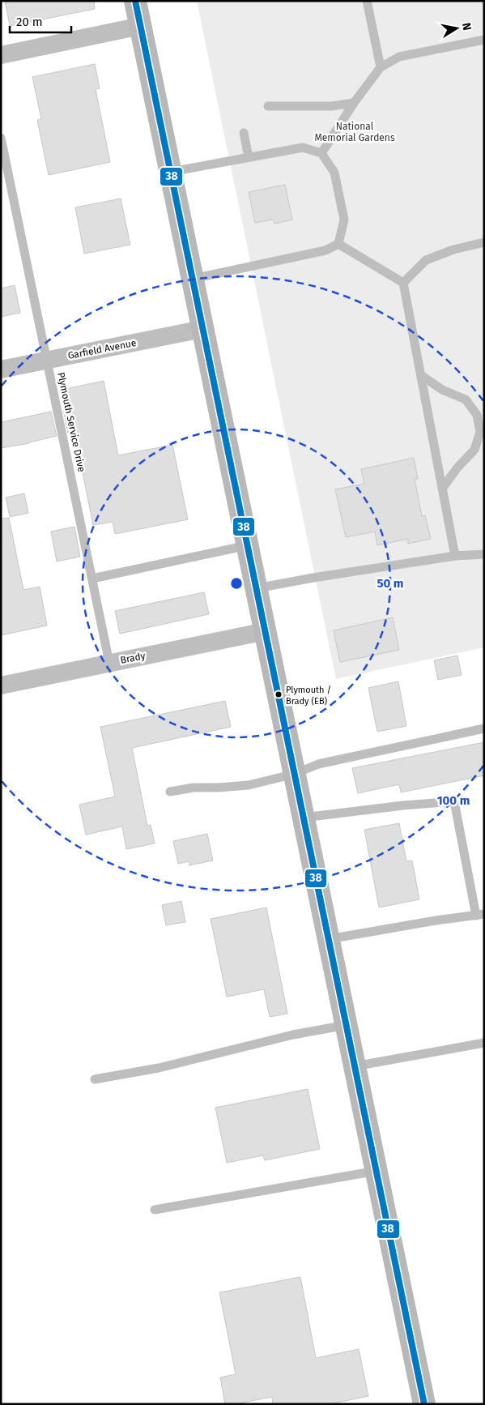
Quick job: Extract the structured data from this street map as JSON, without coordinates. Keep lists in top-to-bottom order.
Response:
{
  "streets": {
    "street": ["Garfield Avenue", "Brady"],
    "lane": ["Plymouth Service Drive"]
  },
  "crossings": [
    ["Garfield Avenue", "Plymouth Service Drive"],
    ["Plymouth Service Drive", "Brady"]
  ],
  "parks": ["National Memorial Gardens"],
  "places": ["Plymouth / Brady (EB)"],
  "lines": ["transit line 38"],
  "scale_bar": "20 m",
  "north": "right",
  "rings": ["50 m", "100 m"]
}
